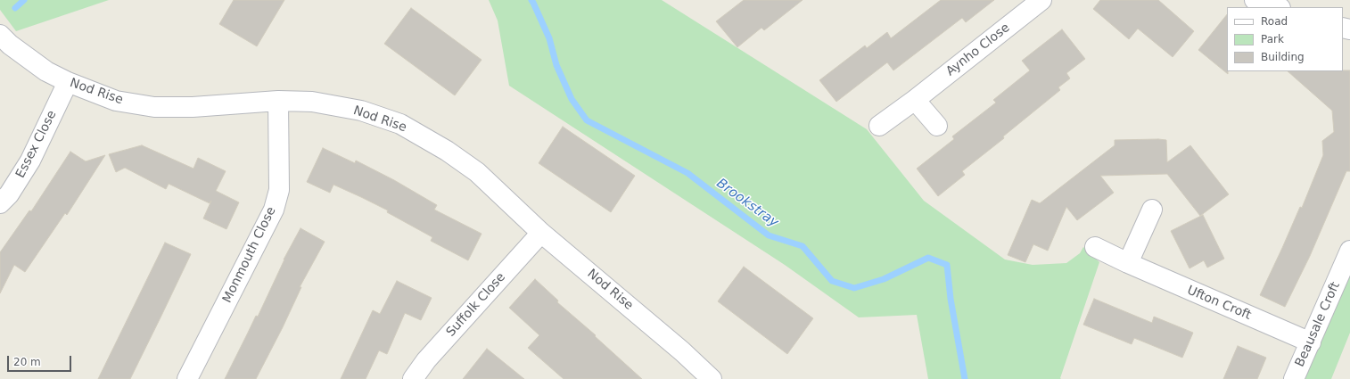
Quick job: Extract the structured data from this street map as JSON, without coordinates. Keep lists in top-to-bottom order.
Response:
{
  "streets": {
    "street": [
      "Aynho Close",
      "Nod Rise",
      "Essex Close",
      "Monmouth Close",
      "Ufton Croft",
      "Suffolk Close",
      "Beausale Croft"
    ]
  },
  "crossings": [
    ["Nod Rise", "Essex Close"],
    ["Nod Rise", "Monmouth Close"],
    ["Nod Rise", "Suffolk Close"],
    ["Ufton Croft", "Beausale Croft"]
  ],
  "water": ["Brookstray"],
  "legend": ["Road", "Park", "Building"],
  "scale_bar": "20 m"
}
